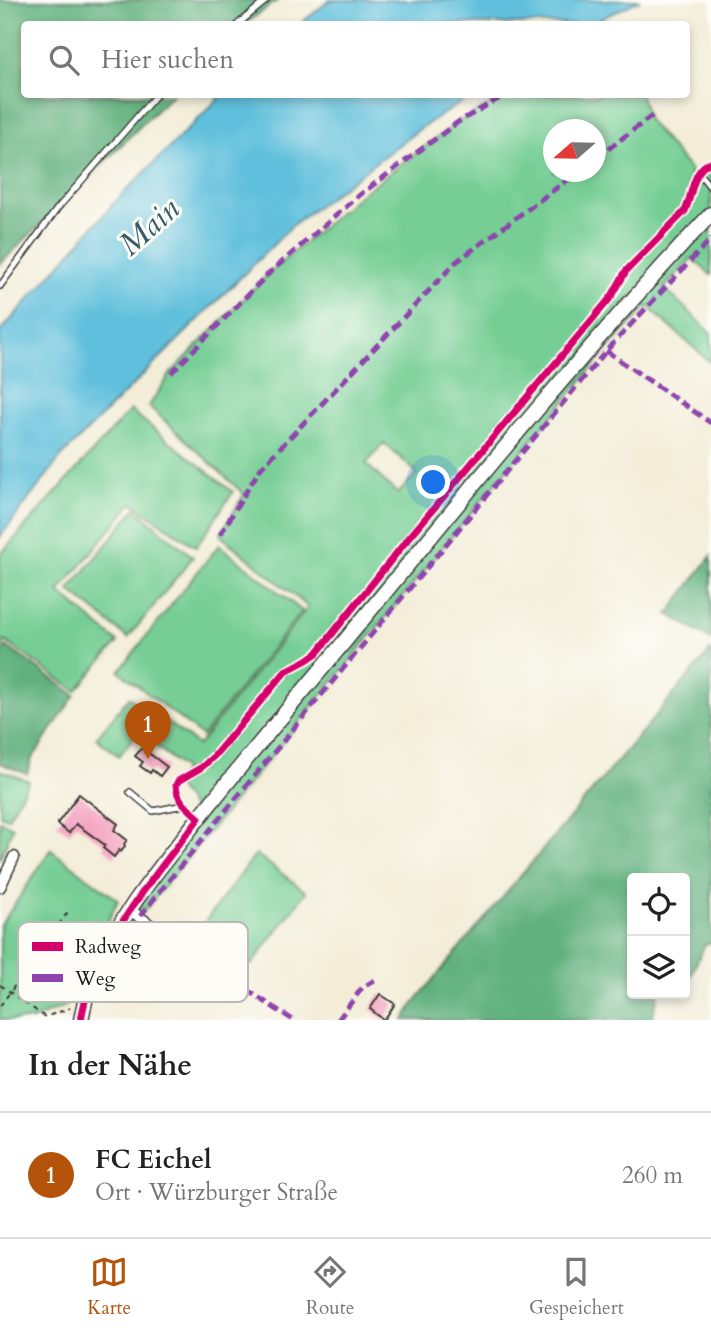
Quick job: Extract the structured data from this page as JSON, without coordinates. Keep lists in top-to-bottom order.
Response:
{
  "water": ["Main"],
  "legend": ["Radweg", "Weg"],
  "north": "left",
  "page": {
    "search": "Hier suchen",
    "pins": "1",
    "heading": "In der Nähe",
    "list": [
      {
        "mark": "1",
        "name": "FC Eichel",
        "note": "Ort · Würzburger Straße",
        "value": "260 m"
      }
    ],
    "nav": ["Karte", "Route", "Gespeichert"]
  }
}
